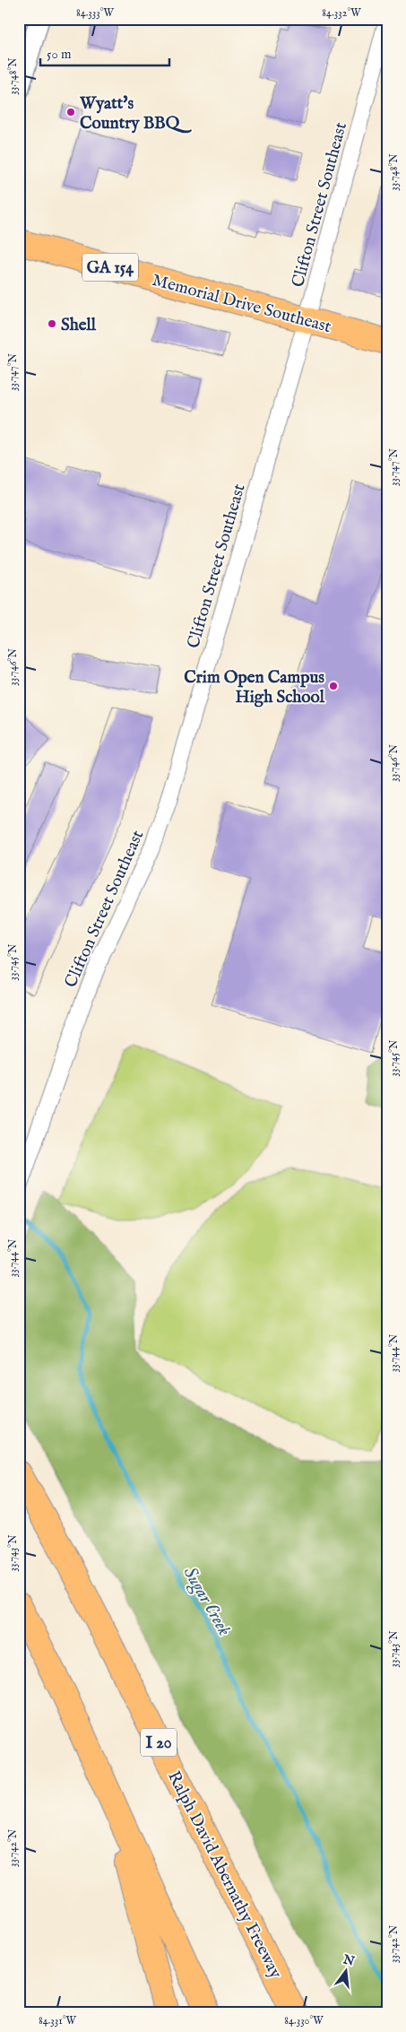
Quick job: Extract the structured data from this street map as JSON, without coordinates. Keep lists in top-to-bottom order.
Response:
{
  "streets": {
    "main road": [
      "GA 154",
      "Memorial Drive Southeast",
      "I 20",
      "Ralph David Abernathy Freeway"
    ],
    "street": ["Clifton Street Southeast"]
  },
  "crossings": [
    ["Clifton Street Southeast", "Memorial Drive Southeast"]
  ],
  "water": ["Sugar Creek"],
  "places": ["Wyatt's Country BBQ", "Shell", "Crim Open Campus High School"],
  "scale_bar": "50 m",
  "north": "top",
  "coordinates": [
    "84.333°W",
    "84.332°W",
    "33.748°N",
    "33.747°N",
    "33.746°N",
    "33.745°N",
    "33.744°N",
    "33.743°N",
    "33.742°N",
    "84.331°W",
    "84.330°W"
  ]
}
